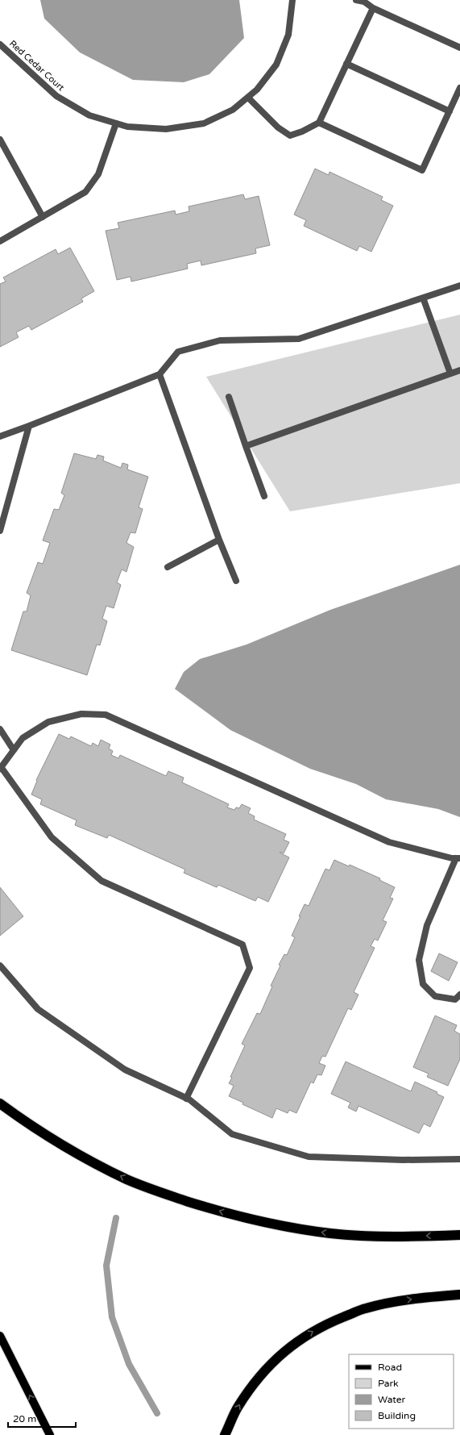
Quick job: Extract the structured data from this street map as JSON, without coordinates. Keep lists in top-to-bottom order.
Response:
{
  "streets": {
    "street": ["Red Cedar Court"]
  },
  "legend": [
    "Road",
    "Park",
    "Water",
    "Building"
  ],
  "scale_bar": "20 m"
}
